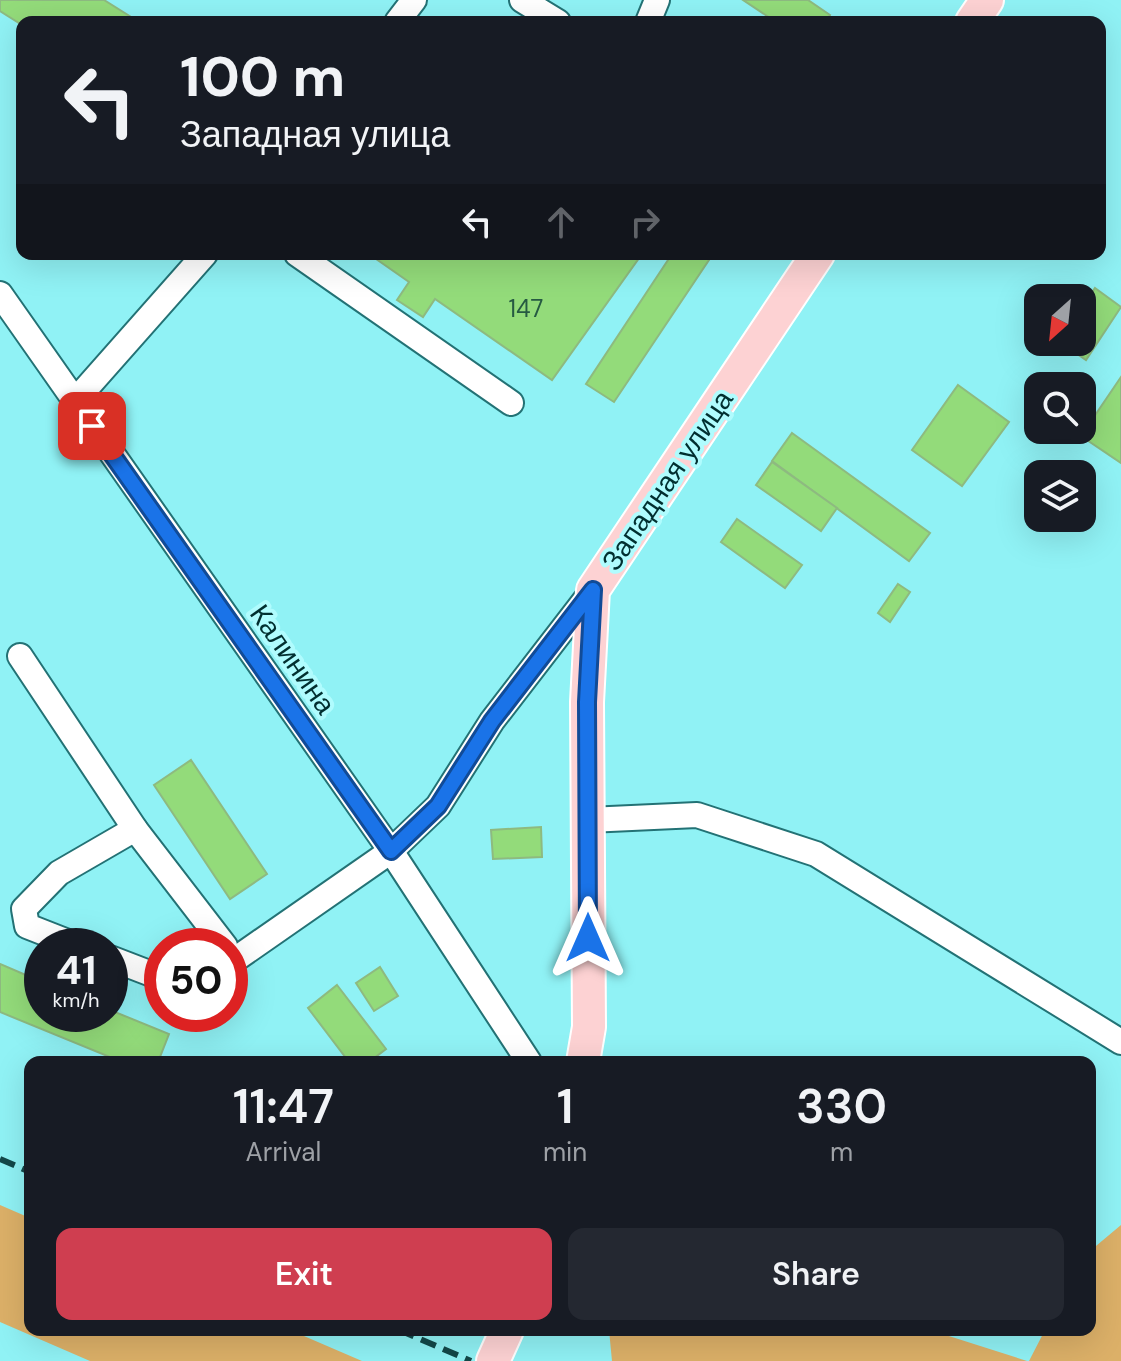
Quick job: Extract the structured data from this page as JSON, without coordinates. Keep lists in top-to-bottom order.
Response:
{
  "streets": {
    "main road": ["Западная улица"],
    "street": ["Калинина"]
  },
  "crossings": [
    ["Западная улица", "Калинина"]
  ],
  "house_numbers": ["147"],
  "north": "bottom left",
  "page": {
    "turn": ["100 m", "Западная улица"],
    "speed": "41 km/h",
    "limit": "50",
    "eta": [
      "11:47",
      "Arrival",
      "1",
      "min",
      "330",
      "m"
    ],
    "buttons": ["Exit", "Share"]
  }
}
